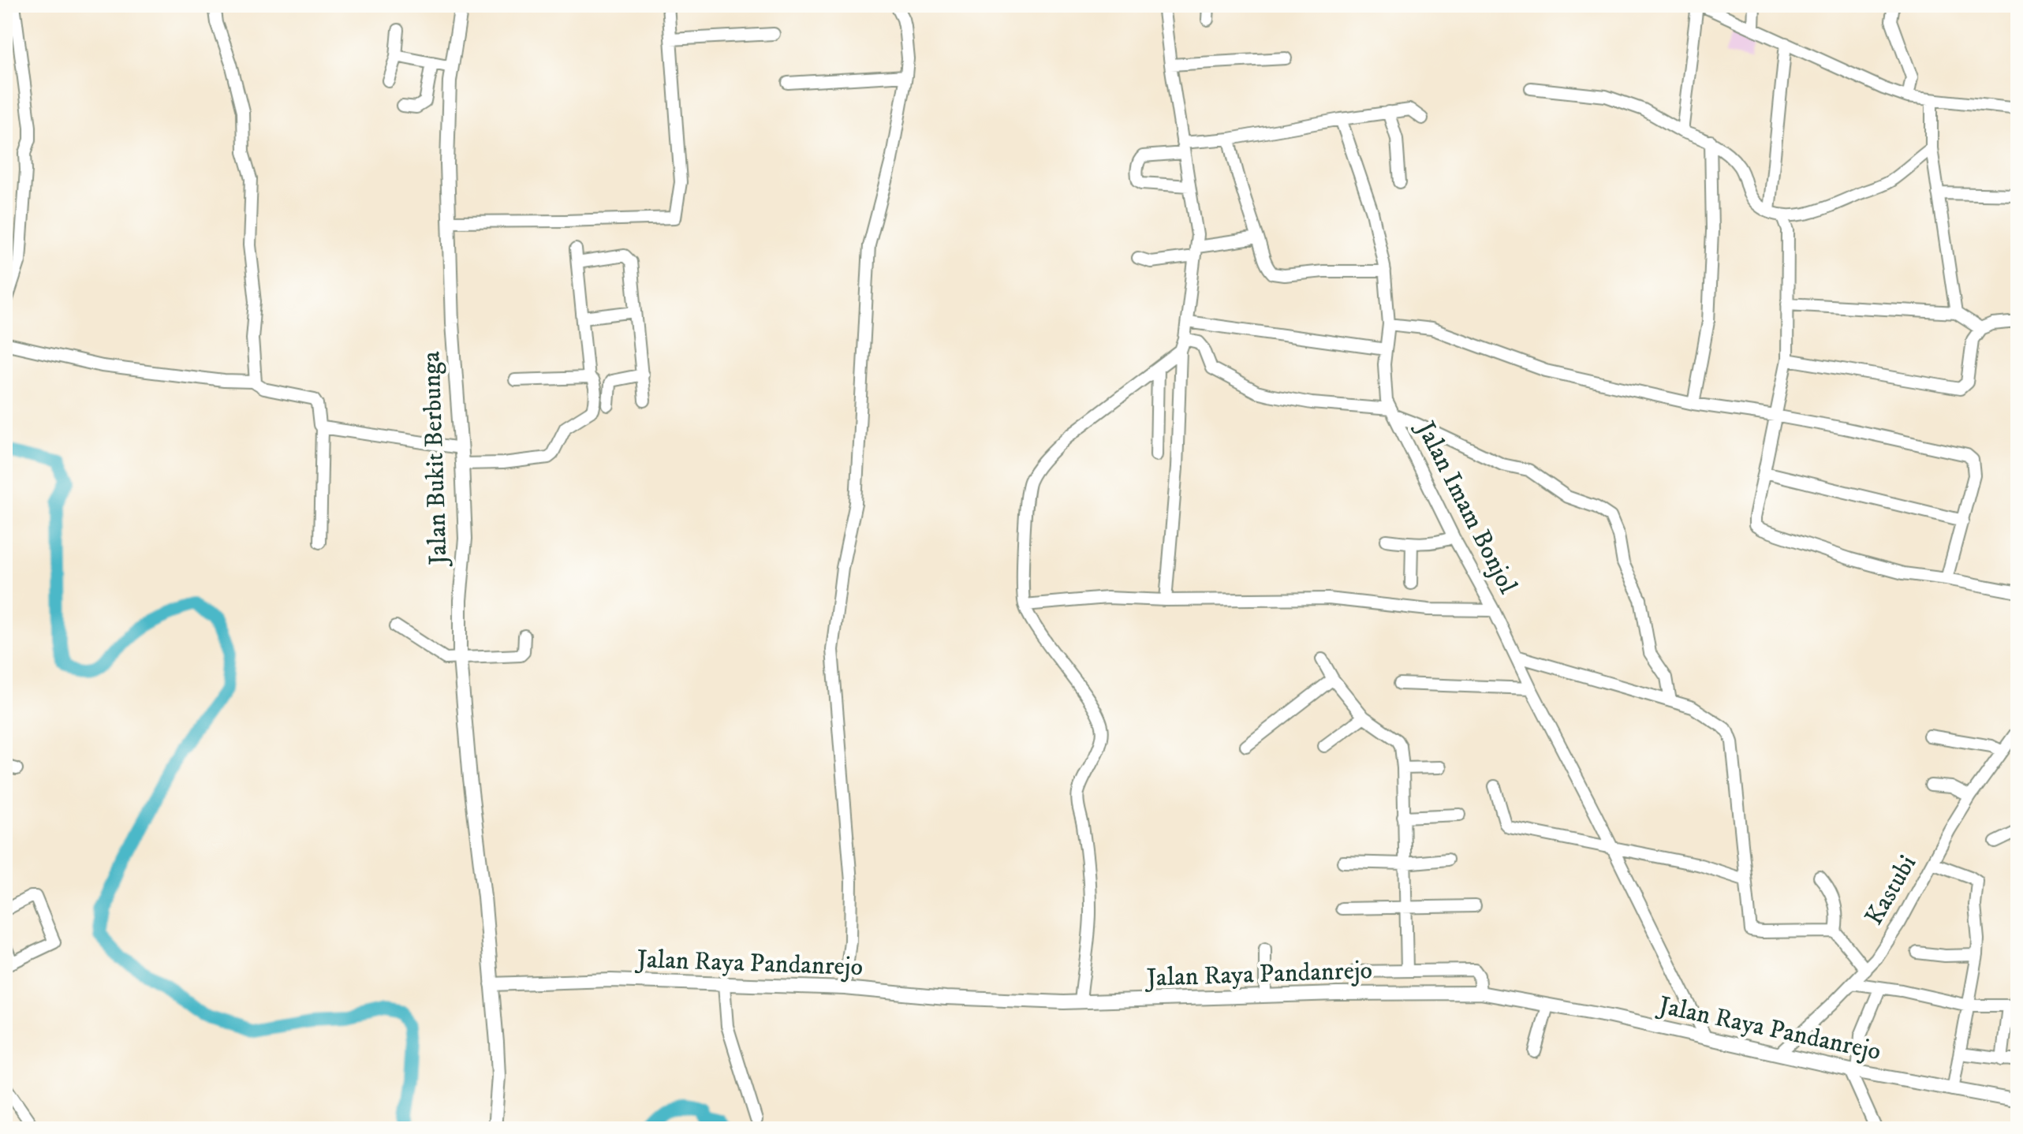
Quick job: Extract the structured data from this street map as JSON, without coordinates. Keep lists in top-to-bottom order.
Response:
{
  "streets": {
    "main road": ["Jalan Bukit Berbunga", "Jalan Raya Pandanrejo"],
    "street": ["Jalan Imam Bonjol", "Kastubi"]
  },
  "crossings": [
    ["Jalan Bukit Berbunga", "Jalan Raya Pandanrejo"],
    ["Jalan Imam Bonjol", "Jalan Raya Pandanrejo"],
    ["Kastubi", "Jalan Raya Pandanrejo"]
  ]
}
